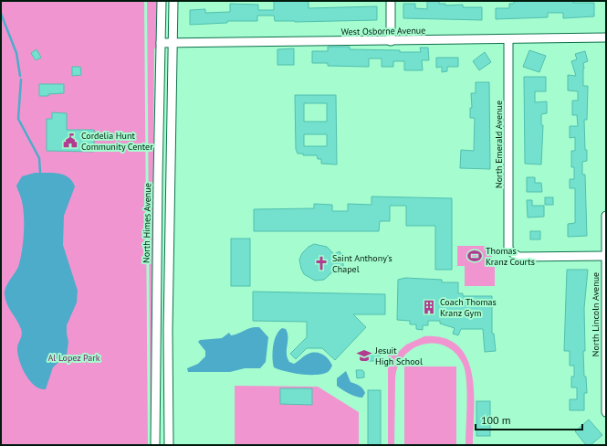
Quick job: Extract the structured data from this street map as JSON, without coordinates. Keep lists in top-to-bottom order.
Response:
{
  "streets": {
    "street": [
      "West Osborne Avenue",
      "North Emerald Avenue",
      "North Himes Avenue",
      "North Lincoln Avenue"
    ]
  },
  "crossings": [
    ["West Osborne Avenue", "North Emerald Avenue"],
    ["West Osborne Avenue", "North Himes Avenue"],
    ["North Emerald Avenue", "North Lincoln Avenue"]
  ],
  "parks": ["Al Lopez Park"],
  "places": {
    "public building": ["Cordelia Hunt Community Center"],
    "sports": ["Thomas Kranz Courts"],
    "church": ["Saint Anthony's Chapel"],
    "building": ["Coach Thomas Kranz Gym"],
    "school or university": ["Jesuit High School"]
  },
  "scale_bar": "100 m"
}
